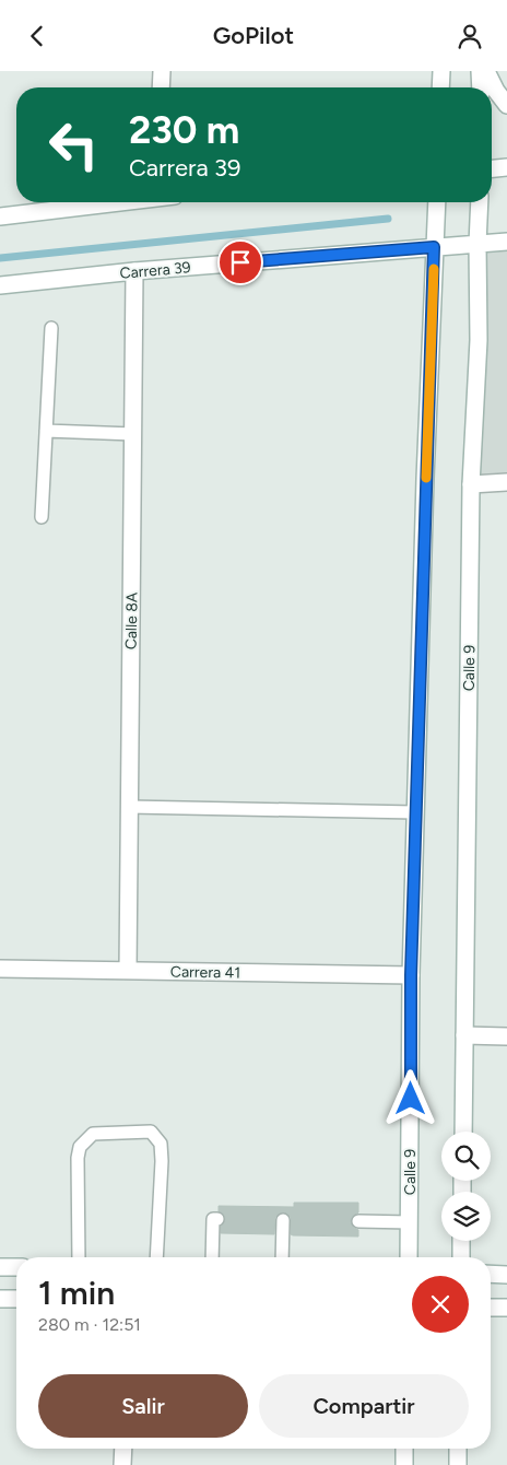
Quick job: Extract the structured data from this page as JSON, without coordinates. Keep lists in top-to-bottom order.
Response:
{
  "streets": {
    "main road": [
      "Carrera 39",
      "Calle 8A",
      "Calle 9",
      "Carrera 41"
    ]
  },
  "crossings": [
    ["Carrera 39", "Calle 8A"],
    ["Carrera 39", "Calle 9"],
    ["Calle 8A", "Carrera 41"],
    ["Calle 9", "Carrera 41"]
  ],
  "page": {
    "header": "GoPilot",
    "turn": ["230 m", "Carrera 39"],
    "heading": ["1 min", "280 m · 12:51"],
    "buttons": ["Salir", "Compartir"]
  }
}
